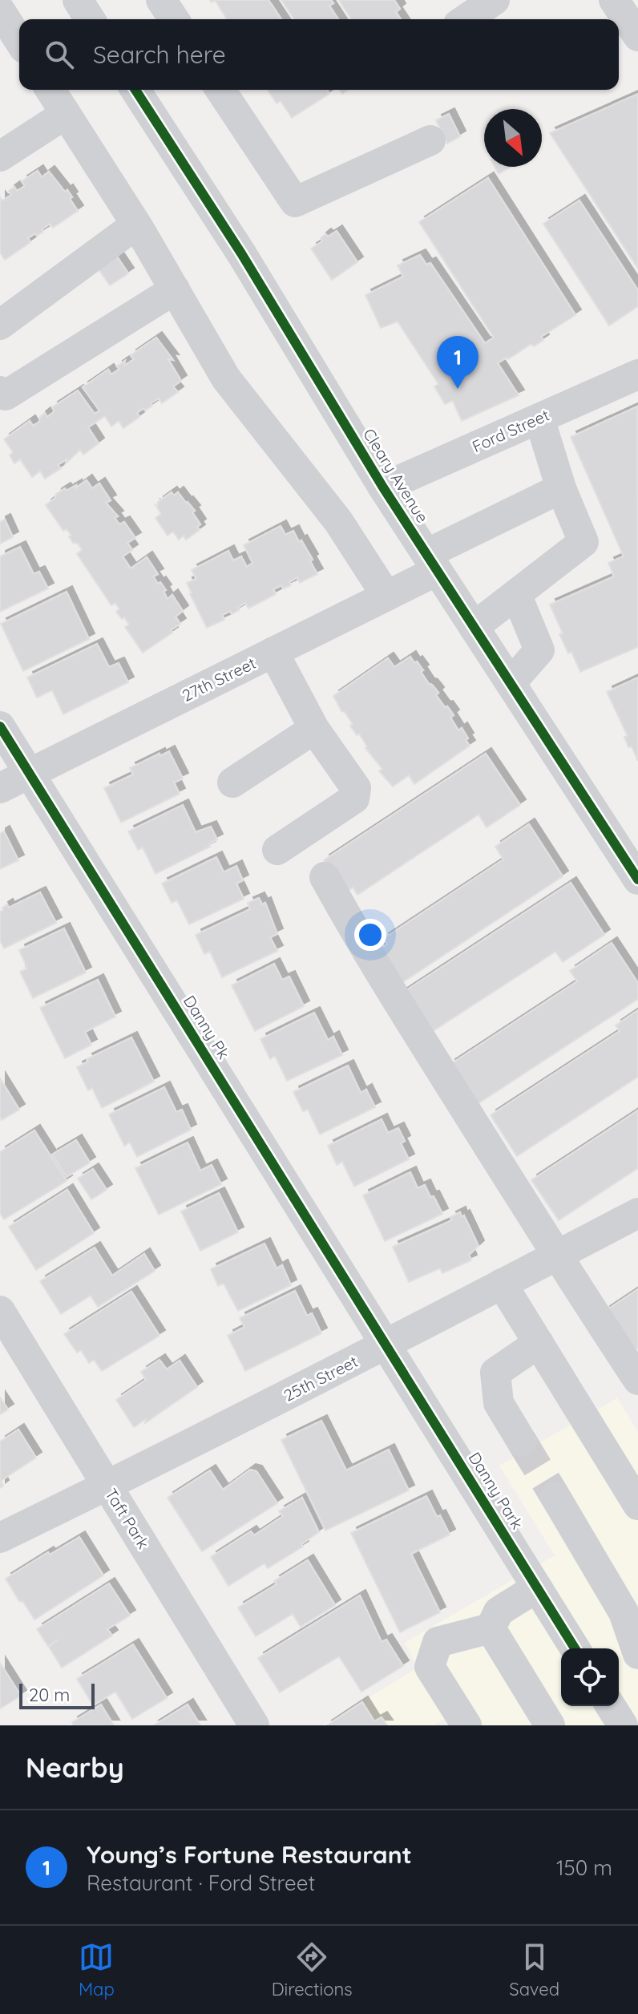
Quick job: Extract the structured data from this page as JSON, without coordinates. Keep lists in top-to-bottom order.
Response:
{
  "streets": {
    "street": [
      "Ford Street",
      "Cleary Avenue",
      "27th Street",
      "Danny Pk",
      "25th Street",
      "Danny Park",
      "Taft Park"
    ]
  },
  "crossings": [
    ["Ford Street", "Cleary Avenue"],
    ["Cleary Avenue", "27th Street"],
    ["27th Street", "Danny Pk"],
    ["Danny Pk", "25th Street"],
    ["Danny Pk", "Danny Park"],
    ["25th Street", "Danny Park"],
    ["25th Street", "Taft Park"]
  ],
  "scale_bar": "20 m",
  "north": "bottom right",
  "page": {
    "search": "Search here",
    "pins": "1",
    "scale": "20 m",
    "heading": "Nearby",
    "list": [
      {
        "mark": "1",
        "name": "Young’s Fortune Restaurant",
        "note": "Restaurant · Ford Street",
        "value": "150 m"
      }
    ],
    "nav": ["Map", "Directions", "Saved"]
  }
}
